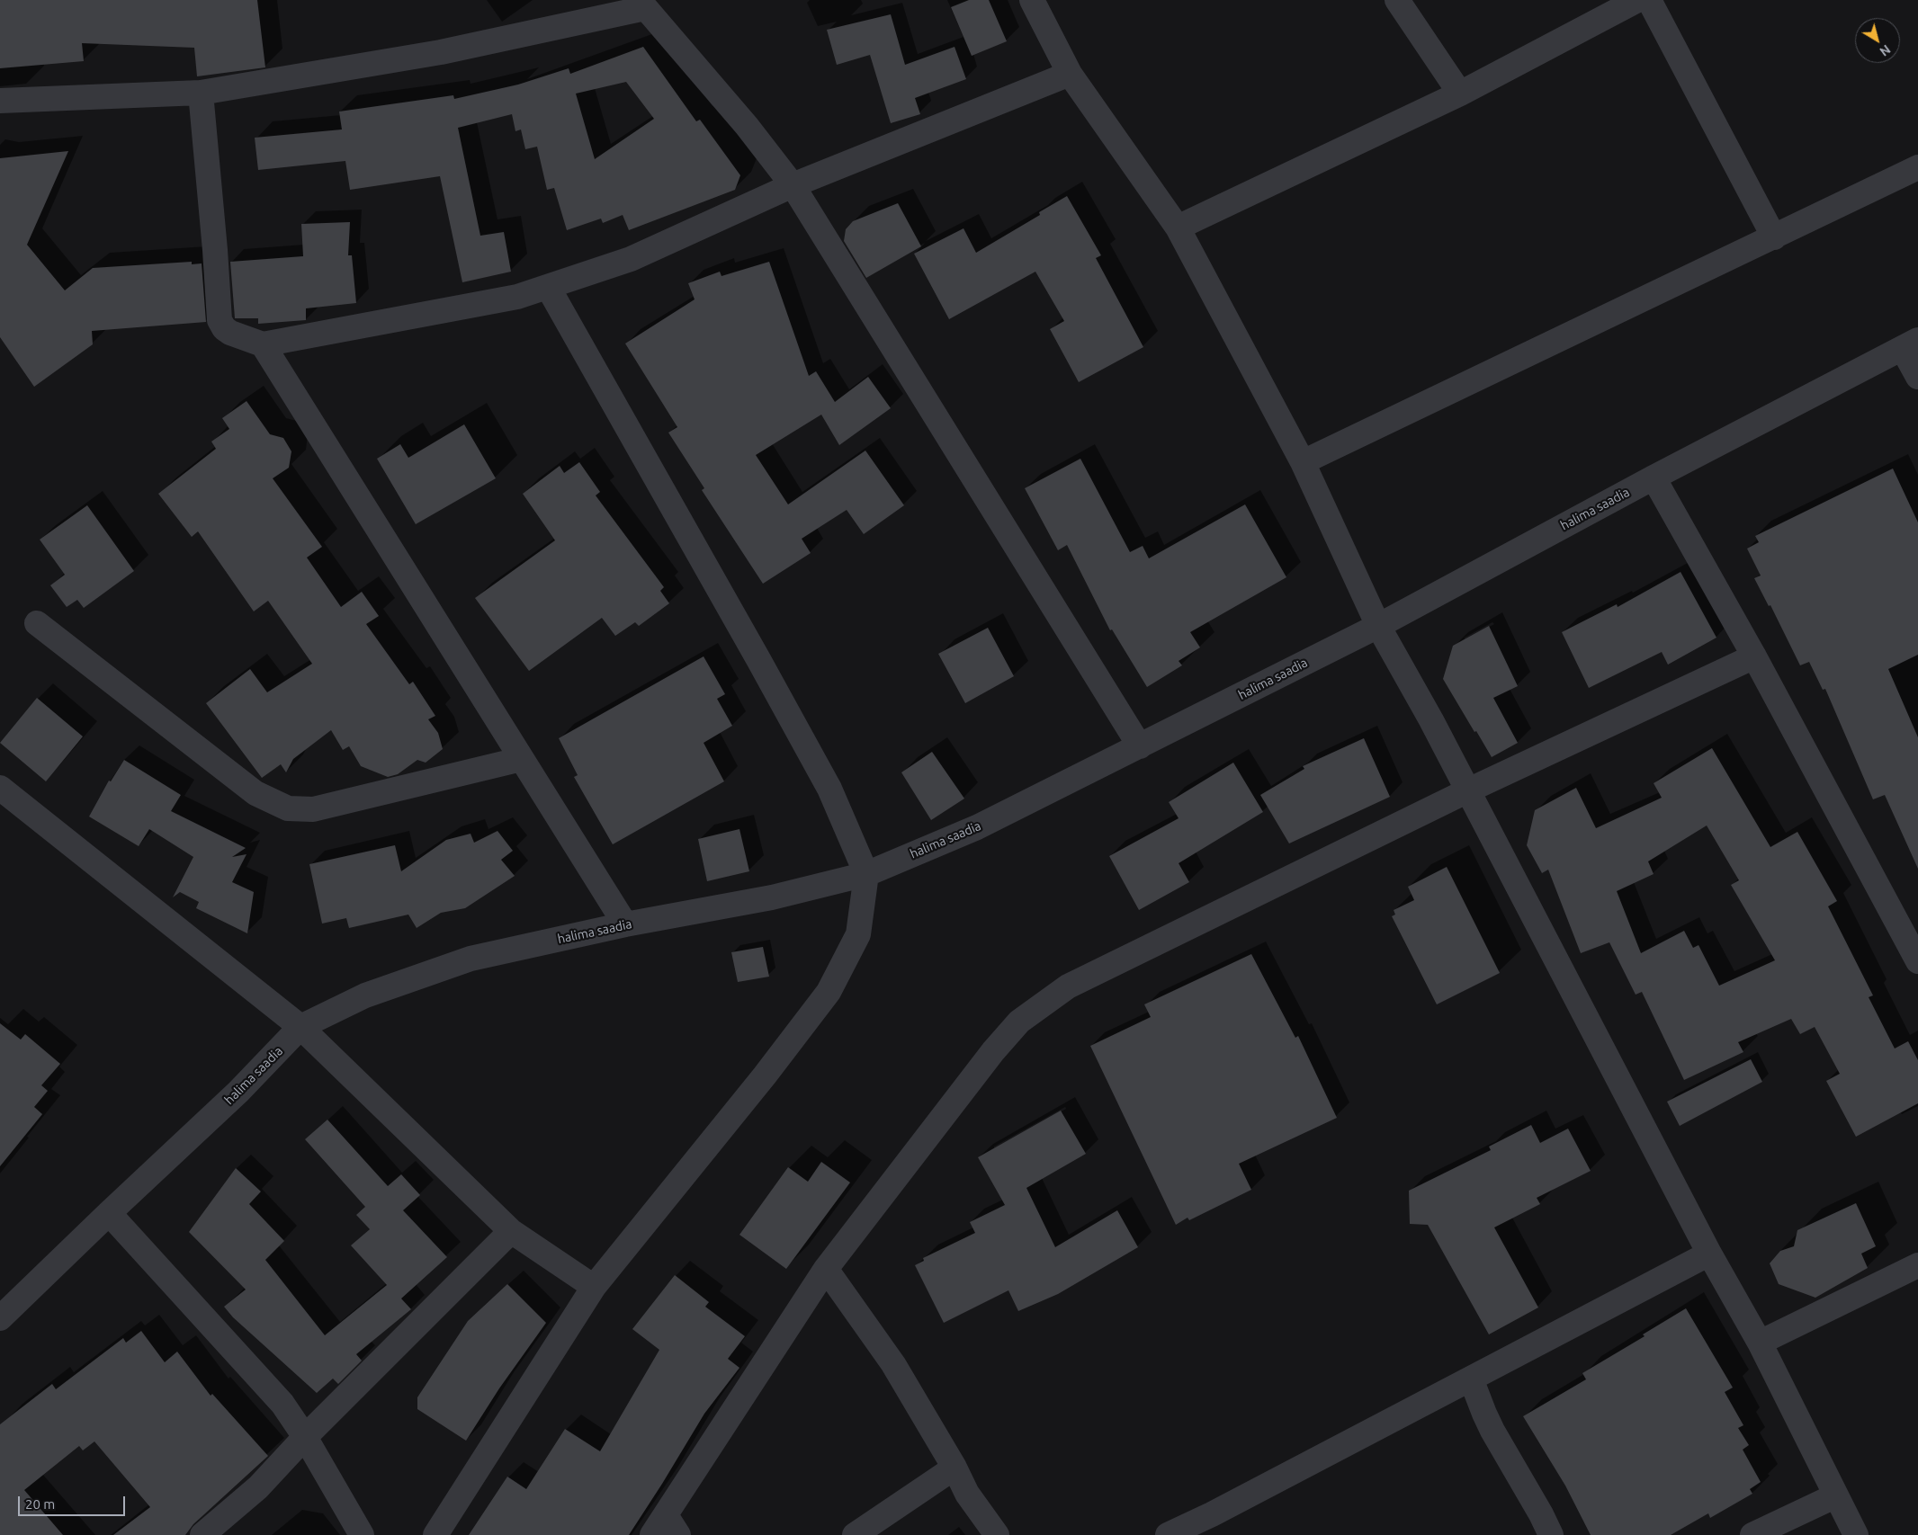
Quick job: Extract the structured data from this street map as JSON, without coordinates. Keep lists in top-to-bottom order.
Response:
{
  "streets": {
    "street": ["halima saadia"]
  },
  "scale_bar": "20 m",
  "north": "bottom right"
}
